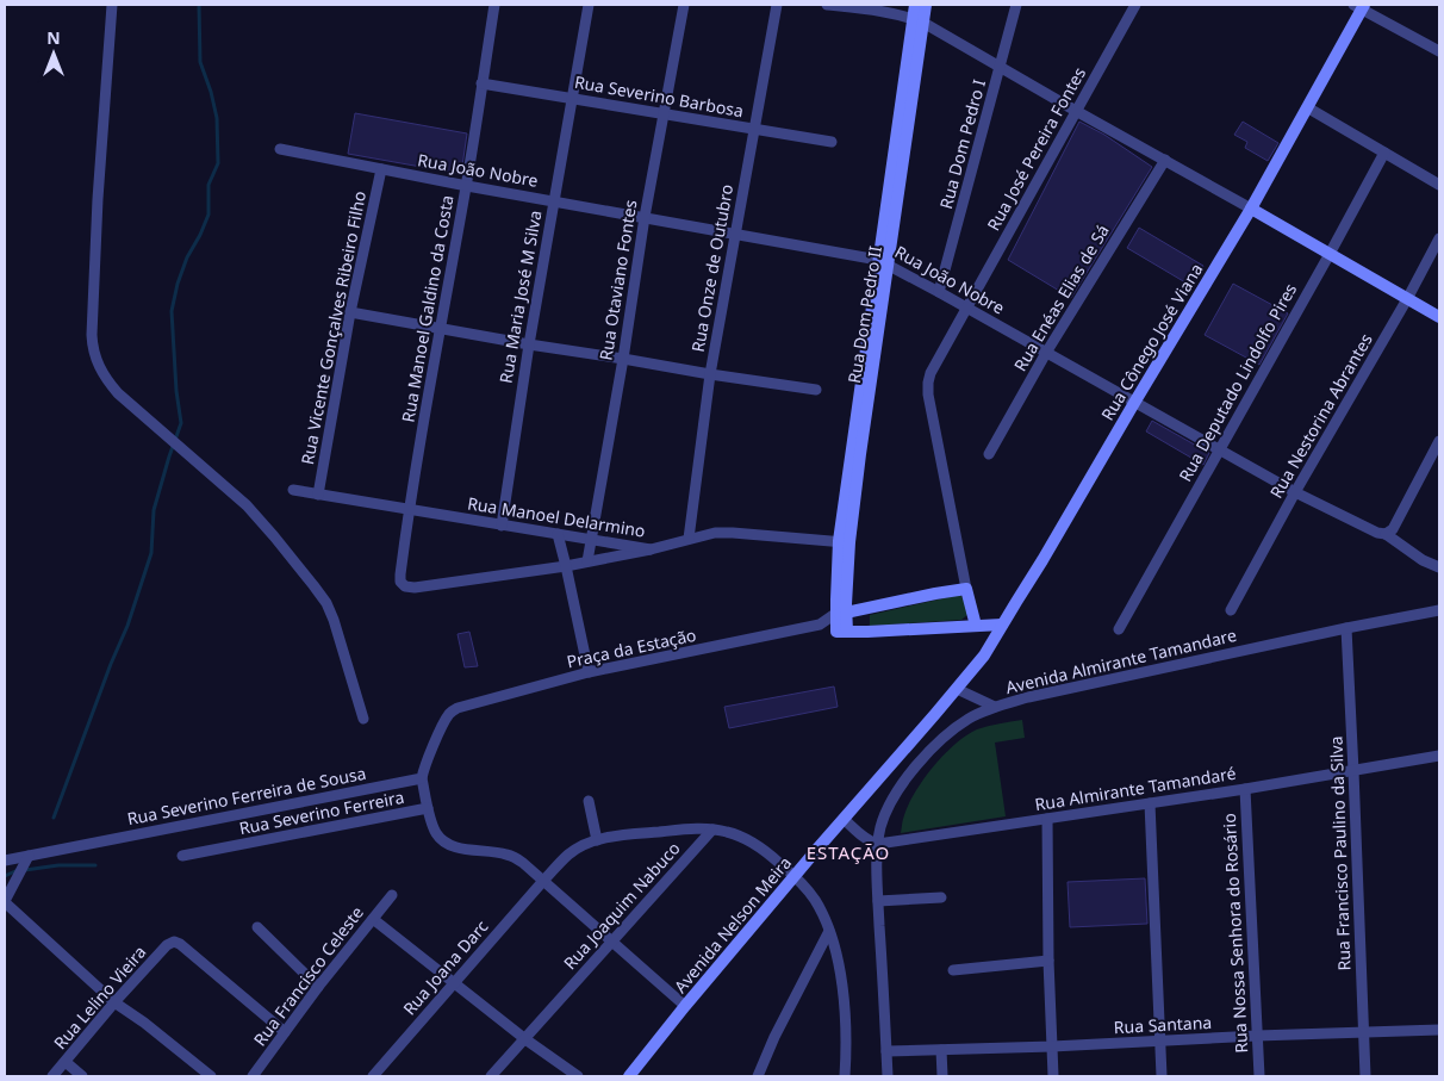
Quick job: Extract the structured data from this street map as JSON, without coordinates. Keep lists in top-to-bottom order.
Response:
{
  "streets": {
    "main road": ["Rua Dom Pedro II", "Rua Cônego José Viana", "Avenida Nelson Meira"],
    "street": [
      "Rua Severino Barbosa",
      "Rua Dom Pedro I",
      "Rua José Pereira Fontes",
      "Rua João Nobre",
      "Rua Onze de Outubro",
      "Rua Otaviano Fontes",
      "Rua Maria José M Silva",
      "Rua Enéas Elias de Sá",
      "Rua Manoel Galdino da Costa",
      "Rua Vicente Gonçalves Ribeiro Filho",
      "Rua Deputado Lindolfo Pires",
      "Rua Nestorina Abrantes",
      "Rua Manoel Delarmino",
      "Praça da Estação",
      "Avenida Almirante Tamandare",
      "Rua Almirante Tamandaré",
      "Rua Severino Ferreira de Sousa",
      "Rua Severino Ferreira",
      "Rua Francisco Paulino da Silva",
      "Rua Joaquim Nabuco",
      "Rua Nossa Senhora do Rosário",
      "Rua Joana Darc",
      "Rua Francisco Celeste",
      "Rua Lelino Vieira",
      "Rua Santana"
    ]
  },
  "crossings": [
    ["Rua Severino Barbosa", "Rua Onze de Outubro"],
    ["Rua Severino Barbosa", "Rua Otaviano Fontes"],
    ["Rua Severino Barbosa", "Rua Maria José M Silva"],
    ["Rua Severino Barbosa", "Rua Manoel Galdino da Costa"],
    ["Rua Dom Pedro I", "Rua João Nobre"],
    ["Rua José Pereira Fontes", "Rua João Nobre"],
    ["Rua João Nobre", "Rua Onze de Outubro"],
    ["Rua João Nobre", "Rua Otaviano Fontes"],
    ["Rua João Nobre", "Rua Maria José M Silva"],
    ["Rua João Nobre", "Rua Enéas Elias de Sá"],
    ["Rua João Nobre", "Rua Manoel Galdino da Costa"],
    ["Rua João Nobre", "Rua Dom Pedro II"],
    ["Rua João Nobre", "Rua Vicente Gonçalves Ribeiro Filho"],
    ["Rua João Nobre", "Rua Cônego José Viana"],
    ["Rua João Nobre", "Rua Deputado Lindolfo Pires"],
    ["Rua João Nobre", "Rua Nestorina Abrantes"],
    ["Rua Onze de Outubro", "Rua Manoel Delarmino"],
    ["Rua Otaviano Fontes", "Rua Manoel Delarmino"],
    ["Rua Maria José M Silva", "Rua Manoel Delarmino"],
    ["Rua Manoel Galdino da Costa", "Rua Manoel Delarmino"],
    ["Rua Dom Pedro II", "Rua Manoel Delarmino"],
    ["Rua Dom Pedro II", "Praça da Estação"],
    ["Rua Vicente Gonçalves Ribeiro Filho", "Rua Manoel Delarmino"],
    ["Rua Cônego José Viana", "Avenida Nelson Meira"],
    ["Praça da Estação", "Rua Severino Ferreira de Sousa"],
    ["Avenida Almirante Tamandare", "Rua Almirante Tamandaré"],
    ["Avenida Almirante Tamandare", "Rua Francisco Paulino da Silva"],
    ["Avenida Almirante Tamandare", "Rua Santana"],
    ["Rua Almirante Tamandaré", "Rua Francisco Paulino da Silva"],
    ["Rua Almirante Tamandaré", "Rua Nossa Senhora do Rosário"],
    ["Rua Severino Ferreira", "Rua Joana Darc"],
    ["Rua Francisco Paulino da Silva", "Rua Santana"],
    ["Rua Joaquim Nabuco", "Rua Joana Darc"],
    ["Rua Nossa Senhora do Rosário", "Rua Santana"],
    ["Rua Francisco Celeste", "Rua Lelino Vieira"]
  ],
  "districts": ["ESTAÇÃO"],
  "north": "top"
}
